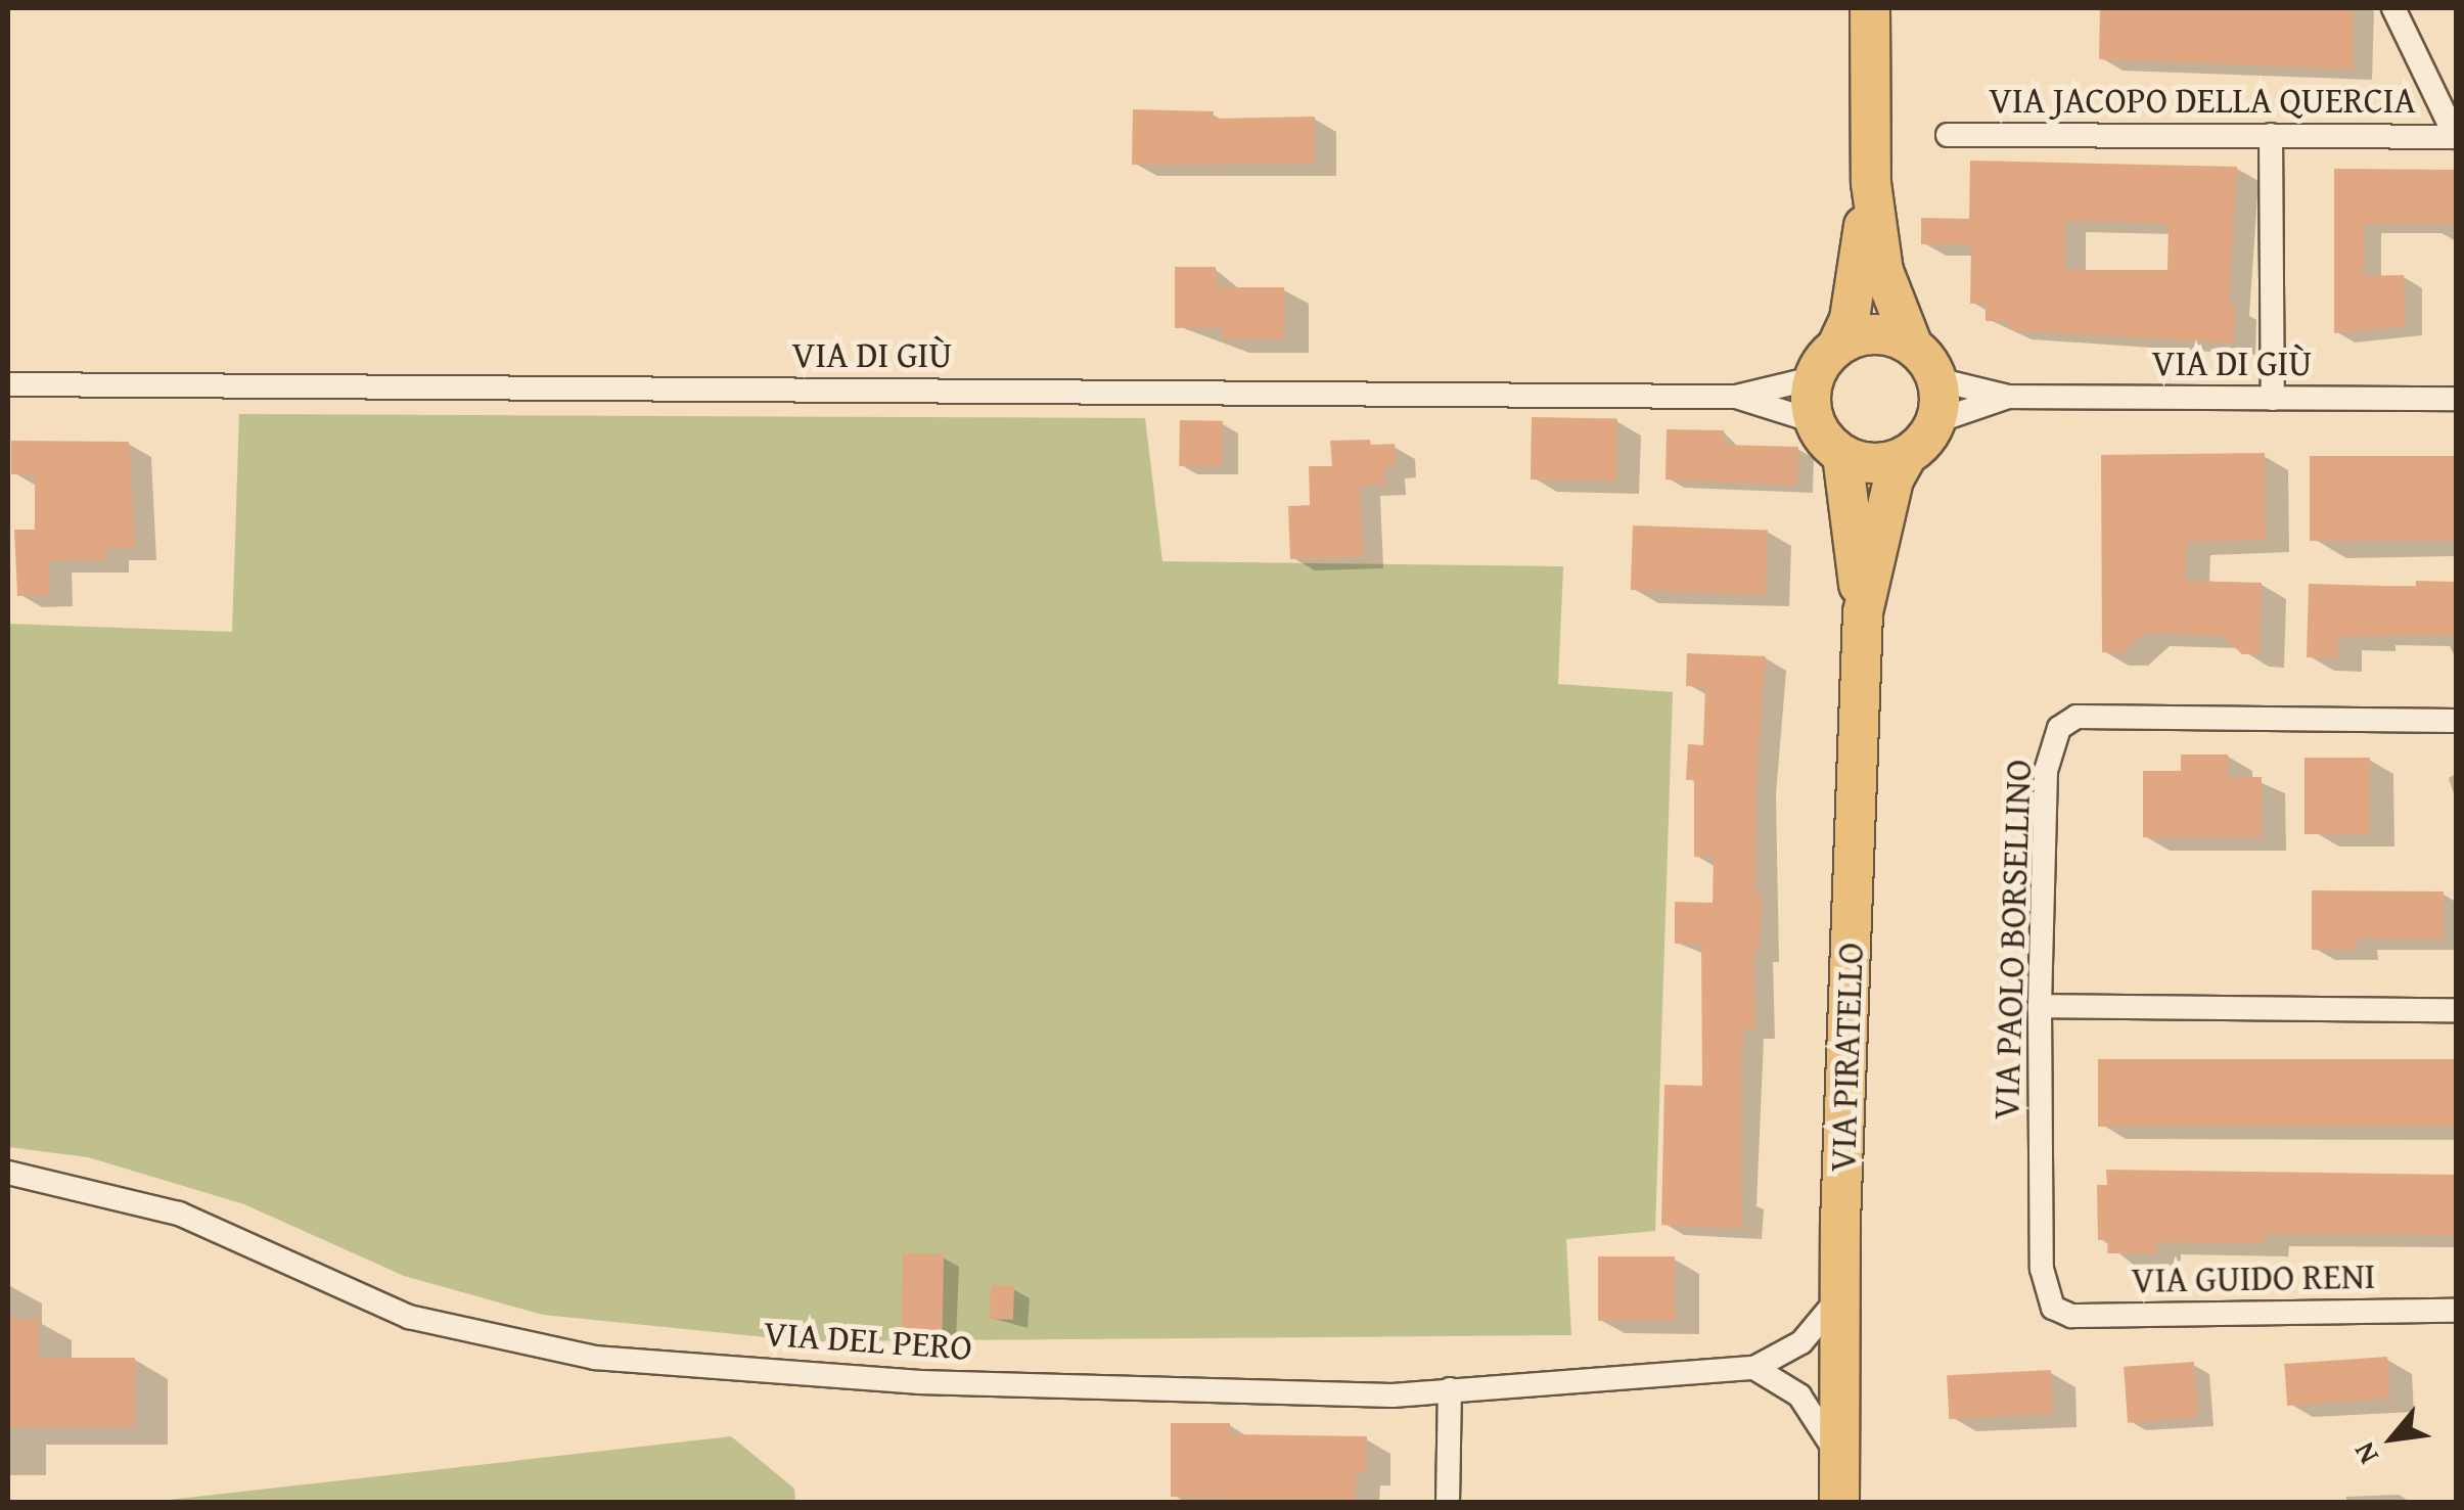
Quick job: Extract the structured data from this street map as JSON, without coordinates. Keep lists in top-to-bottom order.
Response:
{
  "streets": {
    "main road": ["VIA PIRATELLO"],
    "street": [
      "VIA JACOPO DELLA QUERCIA",
      "VIA DI GIÙ",
      "VIA PAOLO BORSELLINO",
      "VIA GUIDO RENI",
      "VIA DEL PERO"
    ]
  },
  "crossings": [
    ["VIA DI GIÙ", "VIA PIRATELLO"],
    ["VIA PAOLO BORSELLINO", "VIA GUIDO RENI"],
    ["VIA PIRATELLO", "VIA DEL PERO"]
  ],
  "north": "bottom left"
}
